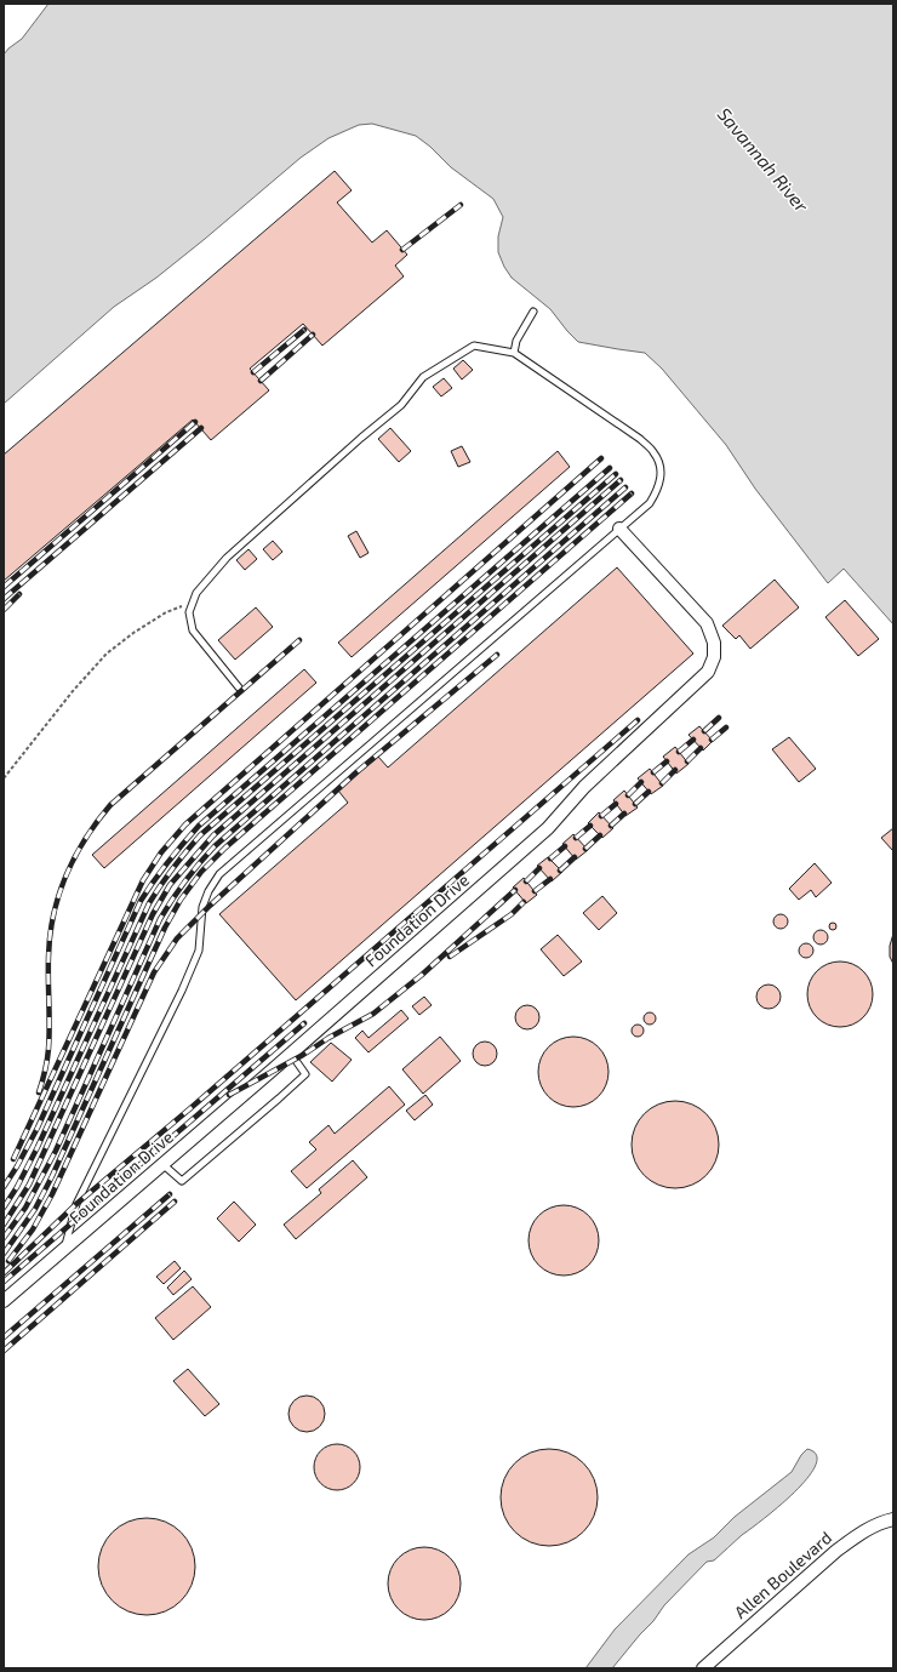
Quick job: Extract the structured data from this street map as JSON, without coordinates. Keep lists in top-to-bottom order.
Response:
{
  "streets": {
    "street": ["Foundation Drive", "Allen Boulevard"]
  },
  "water": ["Savannah River"]
}
